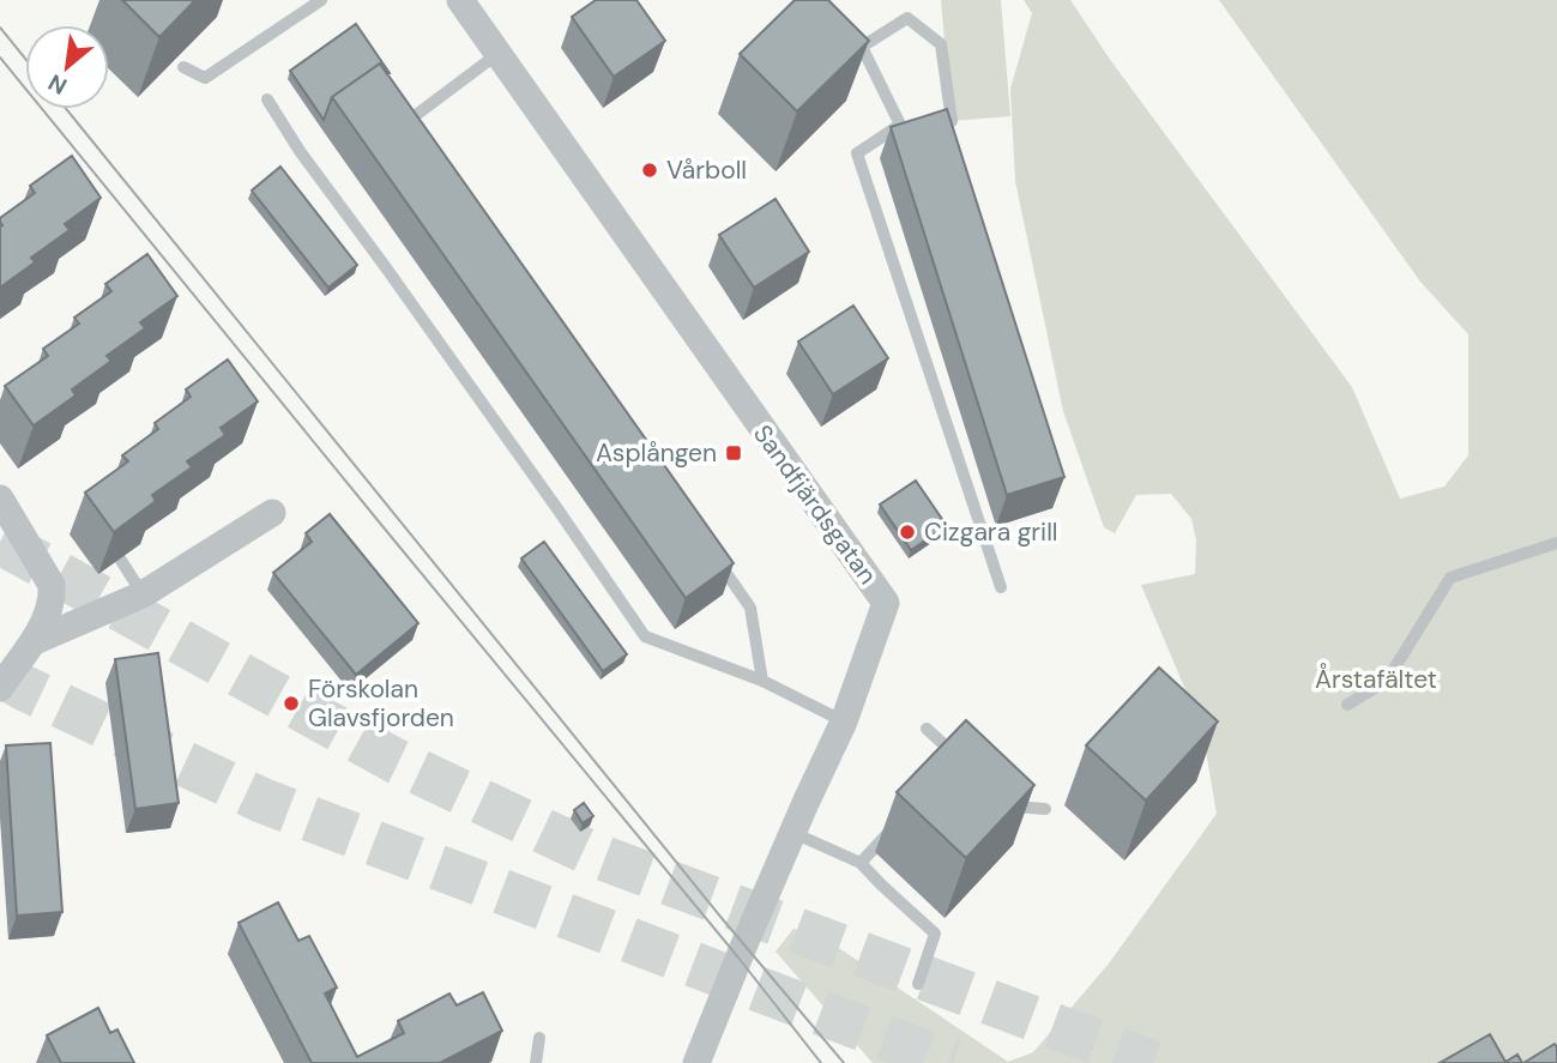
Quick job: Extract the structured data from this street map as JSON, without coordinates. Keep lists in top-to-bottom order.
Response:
{
  "streets": {
    "street": ["Sandfjärdsgatan"]
  },
  "parks": ["Årstafältet"],
  "places": {
    "other": ["Vårboll", "Cizgara grill", "Förskolan Glavsfjorden"],
    "transit": ["Asplången"]
  },
  "north": "bottom left"
}
